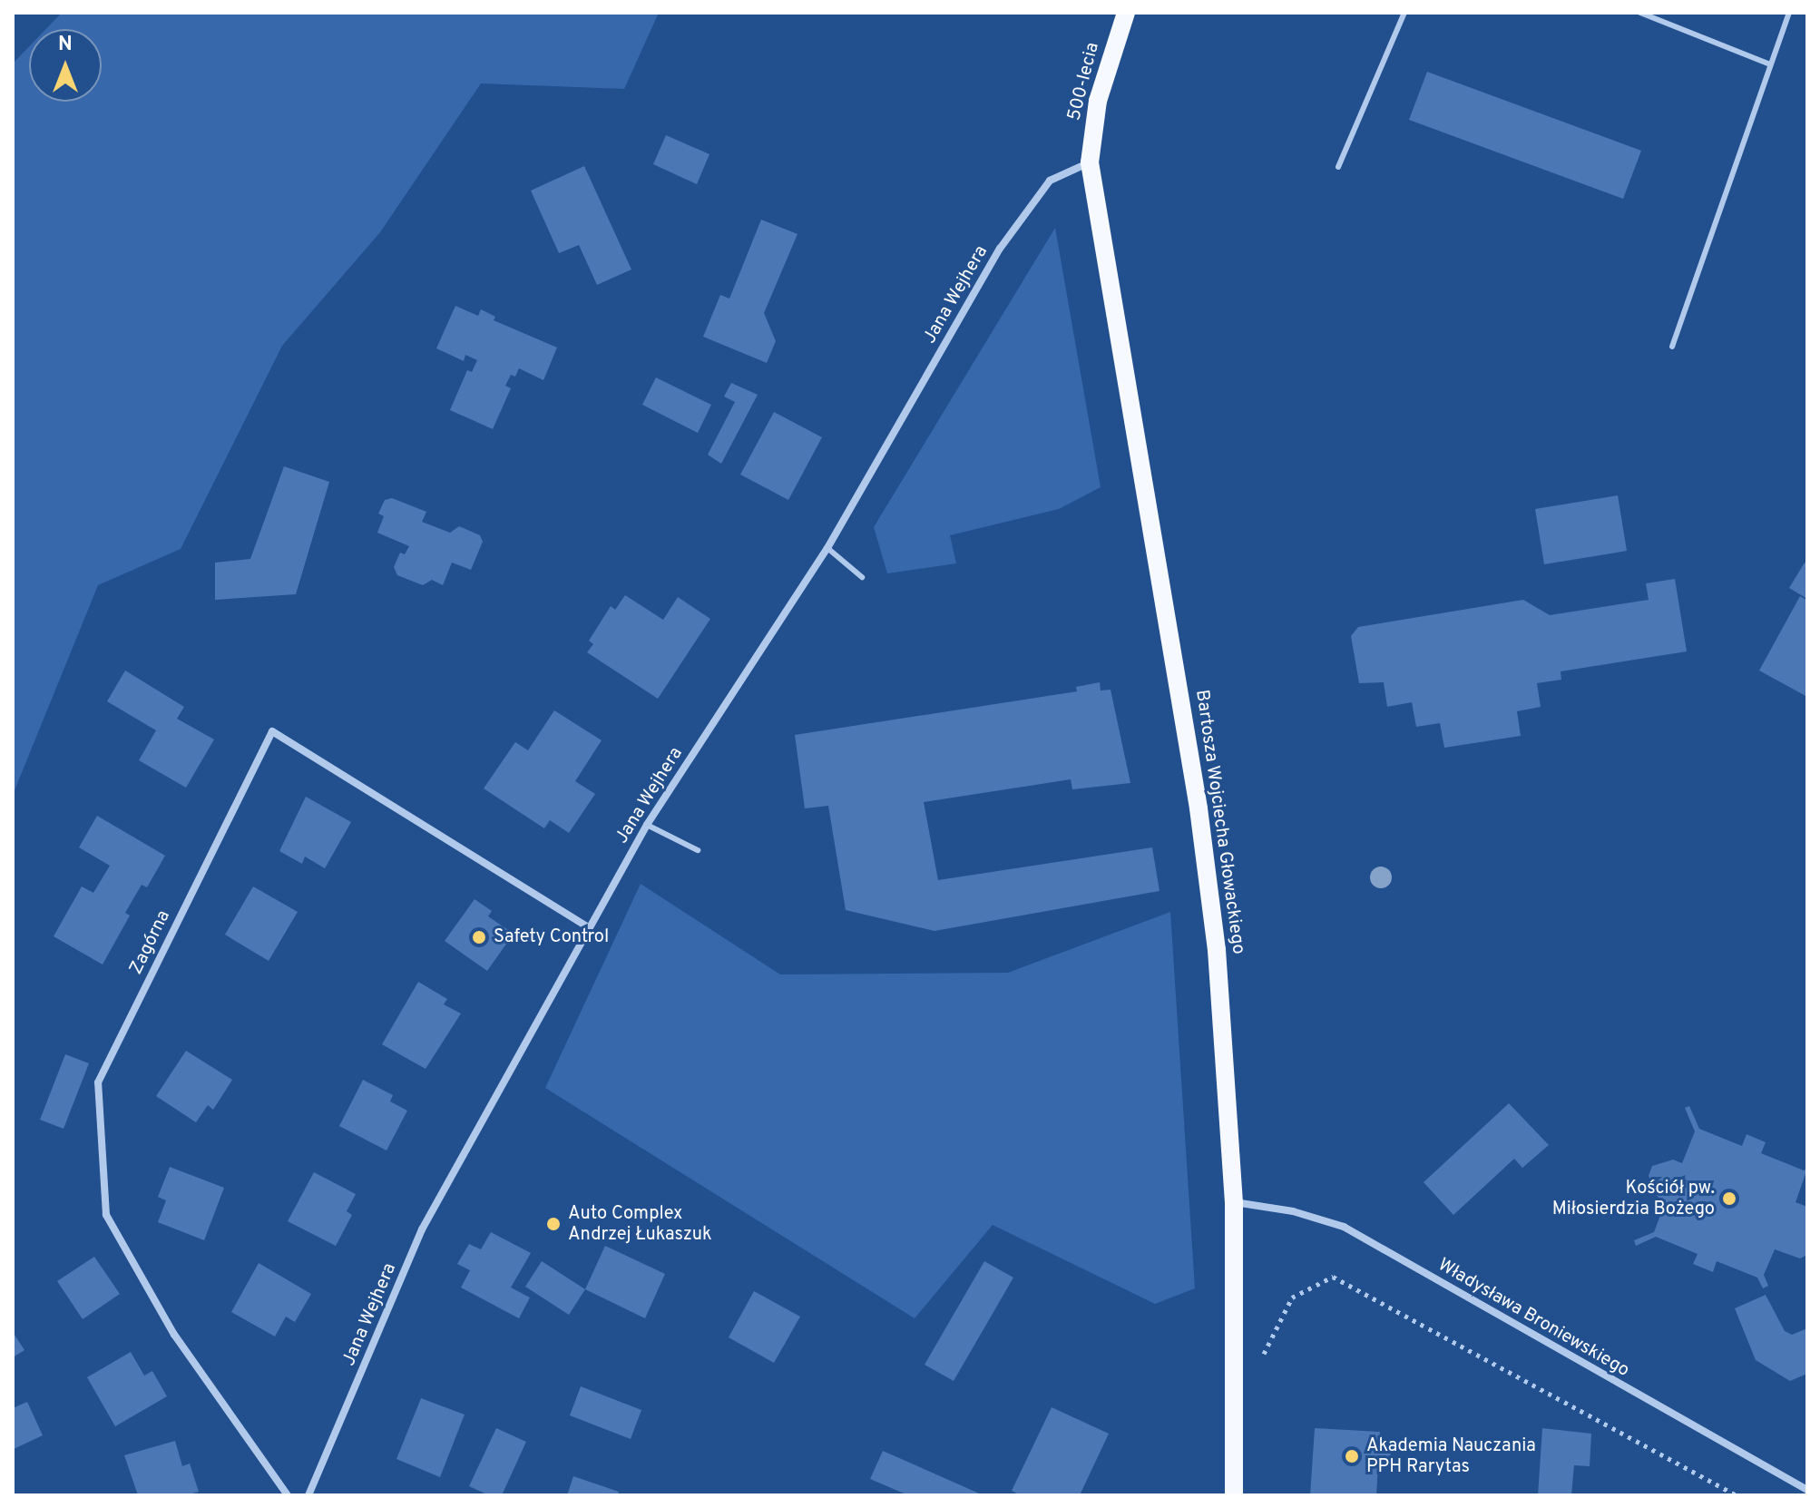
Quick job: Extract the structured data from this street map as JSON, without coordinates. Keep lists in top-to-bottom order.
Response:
{
  "streets": {
    "main road": ["500-lecia", "Bartosza Wojciecha Głowackiego"],
    "street": ["Jana Wejhera", "Zagórna", "Władysława Broniewskiego"]
  },
  "crossings": [
    ["500-lecia", "Jana Wejhera"],
    ["500-lecia", "Bartosza Wojciecha Głowackiego"],
    ["Jana Wejhera", "Bartosza Wojciecha Głowackiego"],
    ["Jana Wejhera", "Zagórna"],
    ["Bartosza Wojciecha Głowackiego", "Władysława Broniewskiego"]
  ],
  "places": [
    "Safety Control",
    "Kościół pw. Miłosierdzia Bożego",
    "Auto Complex Andrzej Łukaszuk",
    "Akademia Nauczania PPH Rarytas"
  ],
  "north": "top"
}
